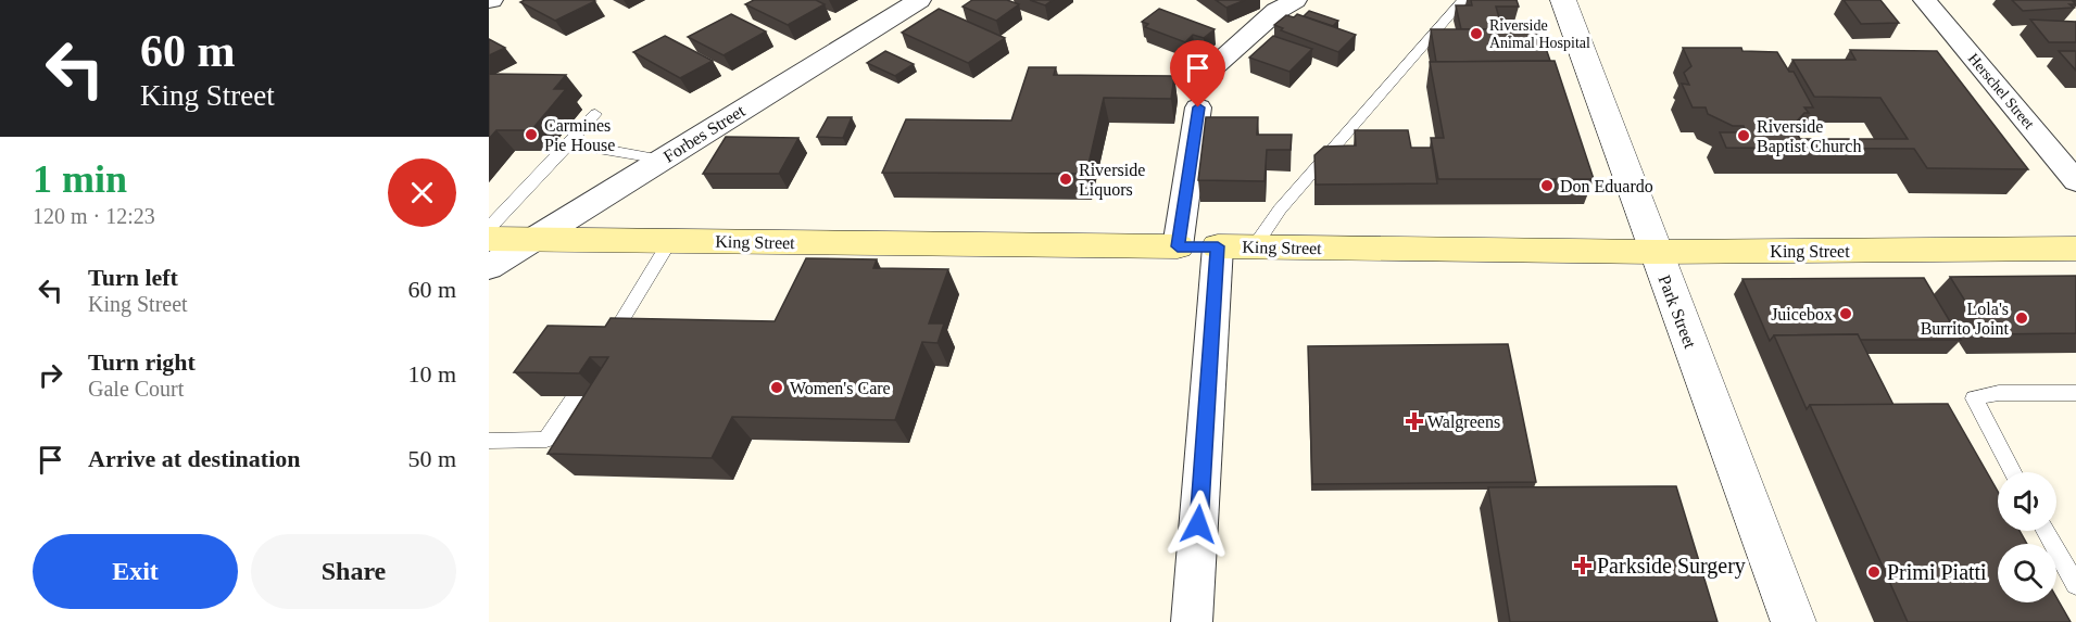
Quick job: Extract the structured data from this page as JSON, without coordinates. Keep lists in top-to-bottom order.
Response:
{
  "streets": {
    "main road": ["King Street"],
    "street": ["Herschel Street", "Forbes Street", "Park Street"]
  },
  "crossings": [
    ["Forbes Street", "King Street"],
    ["King Street", "Park Street"]
  ],
  "places": {
    "other": [
      "Riverside Animal Hospital",
      "Carmines Pie House",
      "Riverside Baptist Church",
      "Riverside Liquors",
      "Don Eduardo",
      "Juicebox",
      "Lola's Burrito Joint",
      "Women's Care",
      "Primi Piatti"
    ],
    "health": ["Walgreens", "Parkside Surgery"]
  },
  "page": {
    "turn": ["60 m", "King Street"],
    "heading": ["1 min", "120 m · 12:23"],
    "list": [
      {
        "name": "Turn left",
        "note": "King Street",
        "value": "60 m"
      },
      {
        "name": "Turn right",
        "note": "Gale Court",
        "value": "10 m"
      },
      {
        "name": "Arrive at destination",
        "value": "50 m"
      }
    ],
    "buttons": ["Exit", "Share"]
  }
}
